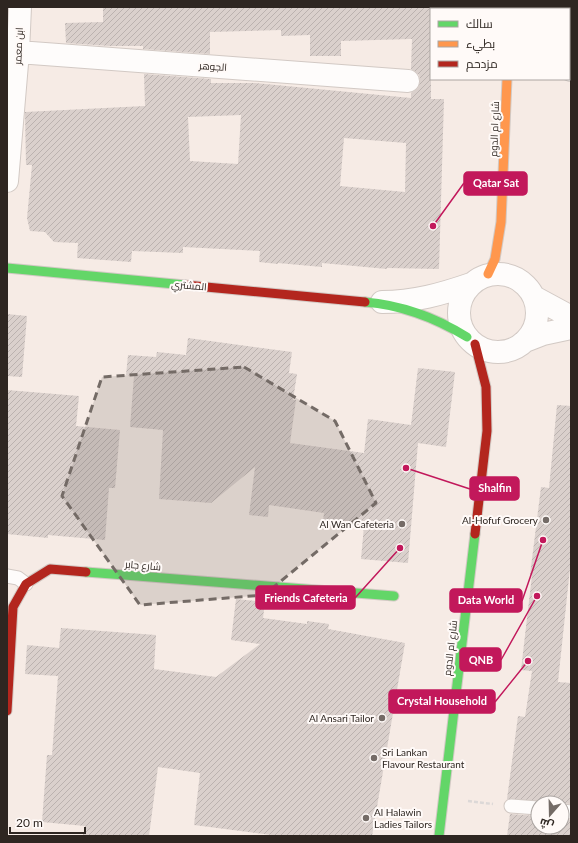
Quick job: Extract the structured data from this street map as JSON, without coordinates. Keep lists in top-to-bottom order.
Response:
{
  "streets": {
    "street": [
      "ابن معمر",
      "الجوهر",
      "شارع ام الدوم",
      "المشتري",
      "شارع جابر"
    ]
  },
  "crossings": [
    ["ابن معمر", "الجوهر"],
    ["شارع ام الدوم", "المشتري"]
  ],
  "places": [
    "Qatar Sat",
    "Shalfin",
    "Al-Hofuf Grocery",
    "Al Wan Cafeteria",
    "Data World",
    "Friends Cafeteria",
    "QNB",
    "Crystal Household",
    "Al Ansari Tailor",
    "Sri Lankan Flavour Restaurant",
    "Al Halawin Ladies Tailors"
  ],
  "legend": ["سالك", "بطيء", "مزدحم"],
  "scale_bar": "20 m",
  "north": "bottom"
}
